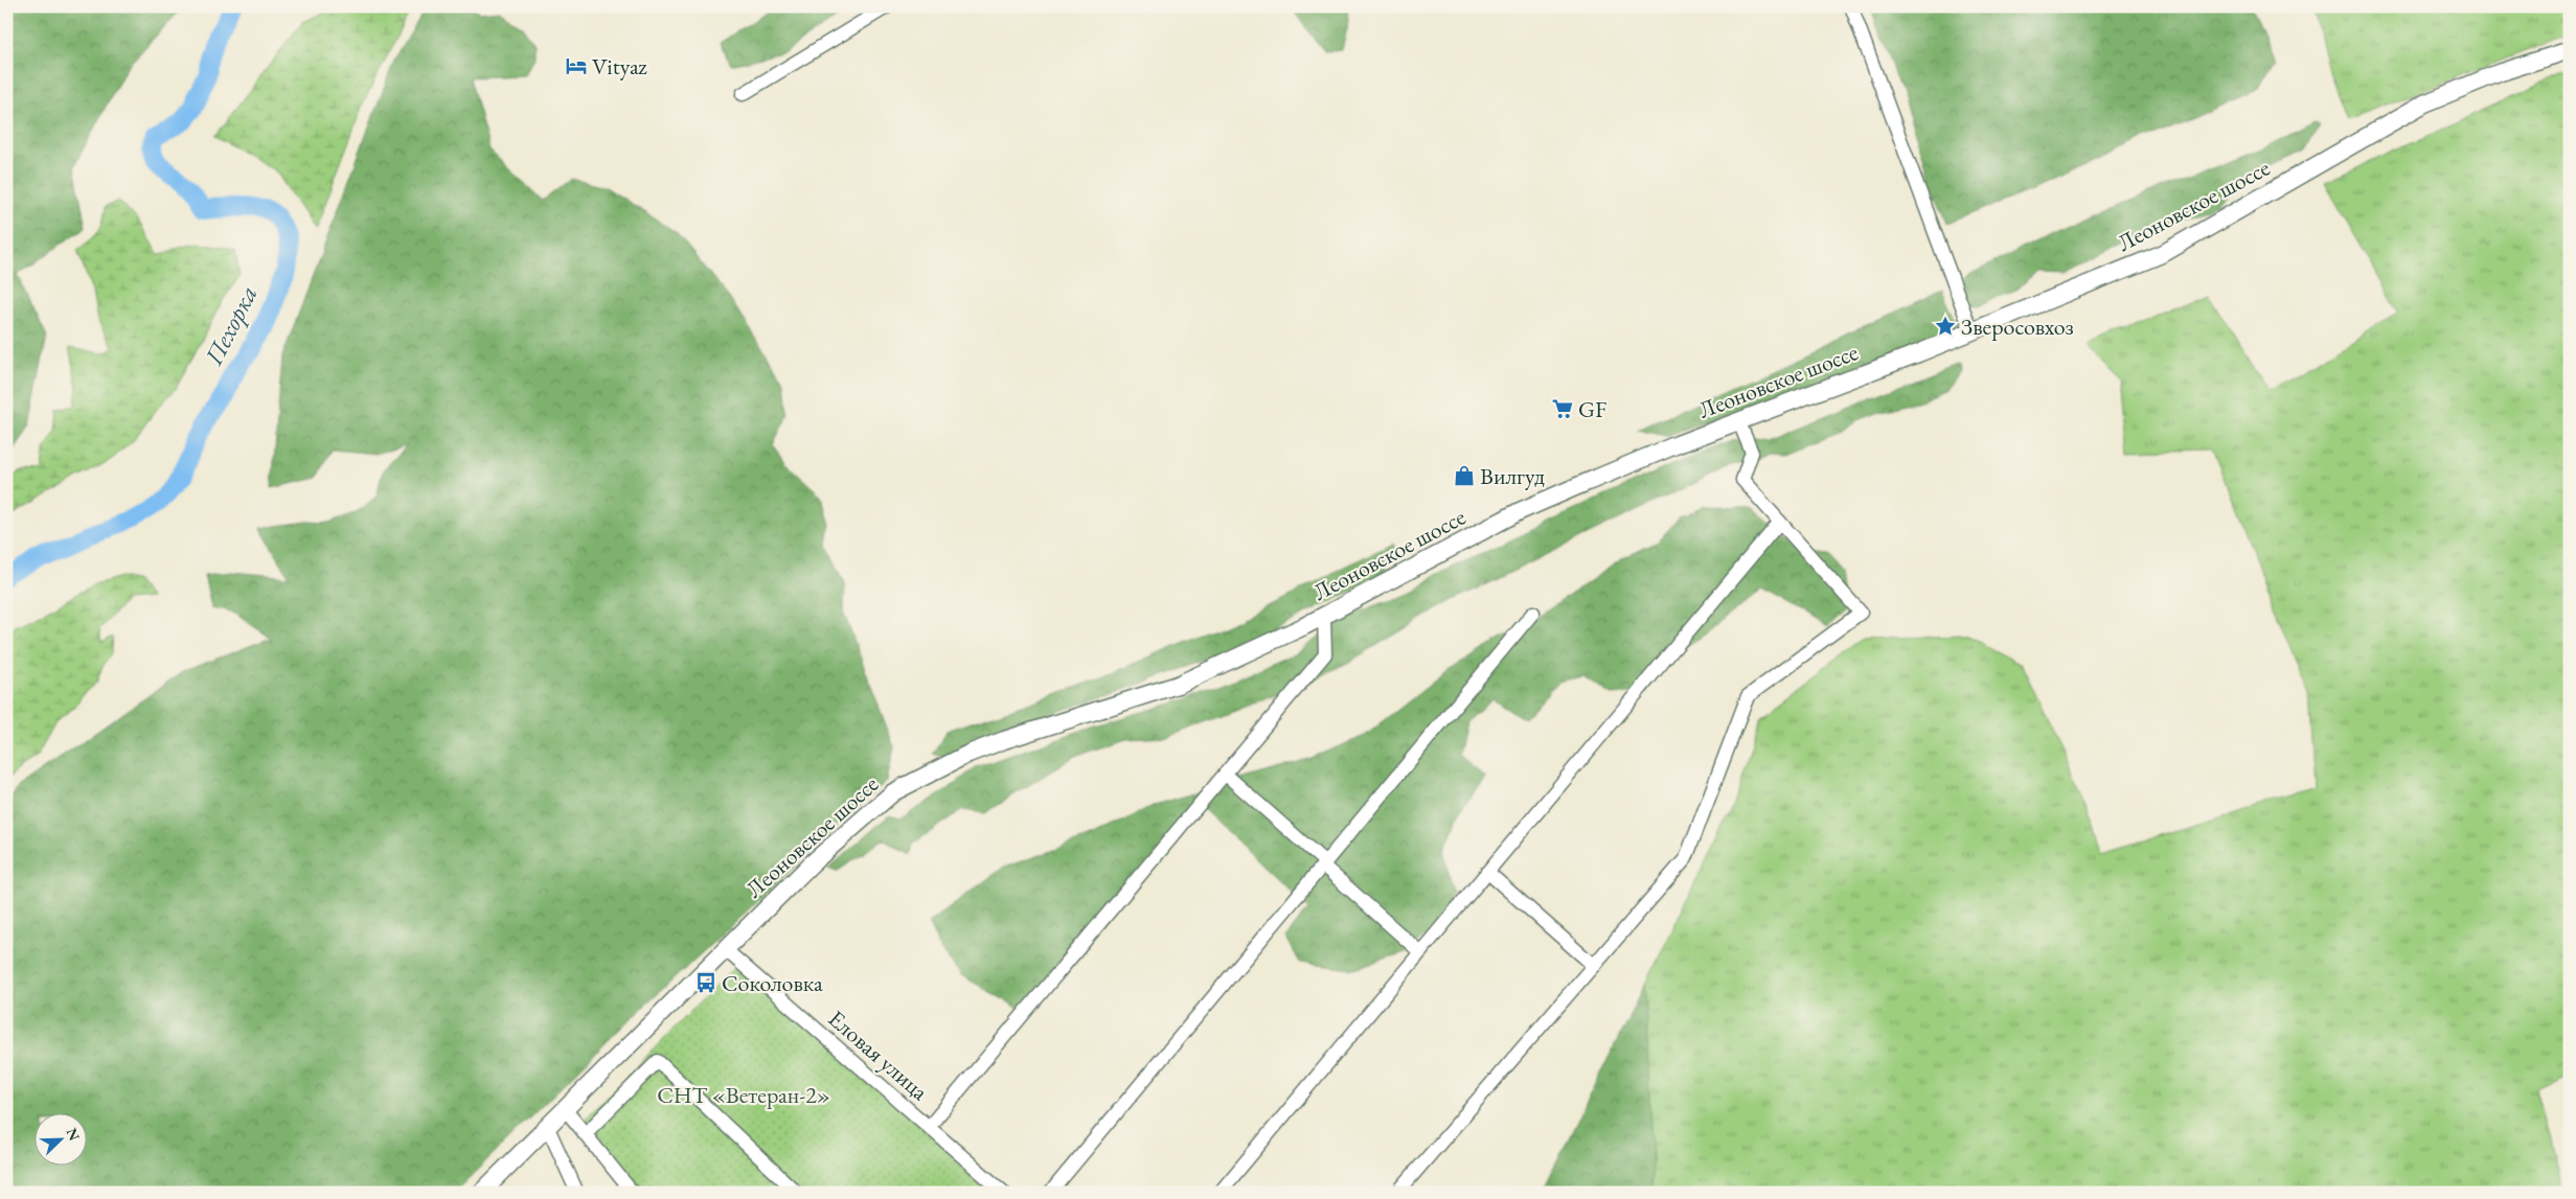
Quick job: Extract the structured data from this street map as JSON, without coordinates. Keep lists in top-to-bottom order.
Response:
{
  "streets": {
    "main road": ["Леоновское шоссе"],
    "street": ["Еловая улица"]
  },
  "crossings": [
    ["Леоновское шоссе", "Еловая улица"]
  ],
  "water": ["Пехорка"],
  "parks": ["СНТ «Ветеран-2»"],
  "places": {
    "hotel": ["Vityaz"],
    "place": ["Зверосовхоз"],
    "supermarket": ["GF"],
    "shop": ["Вилгуд"],
    "bus stop": ["Соколовка"]
  },
  "north": "top right"
}
